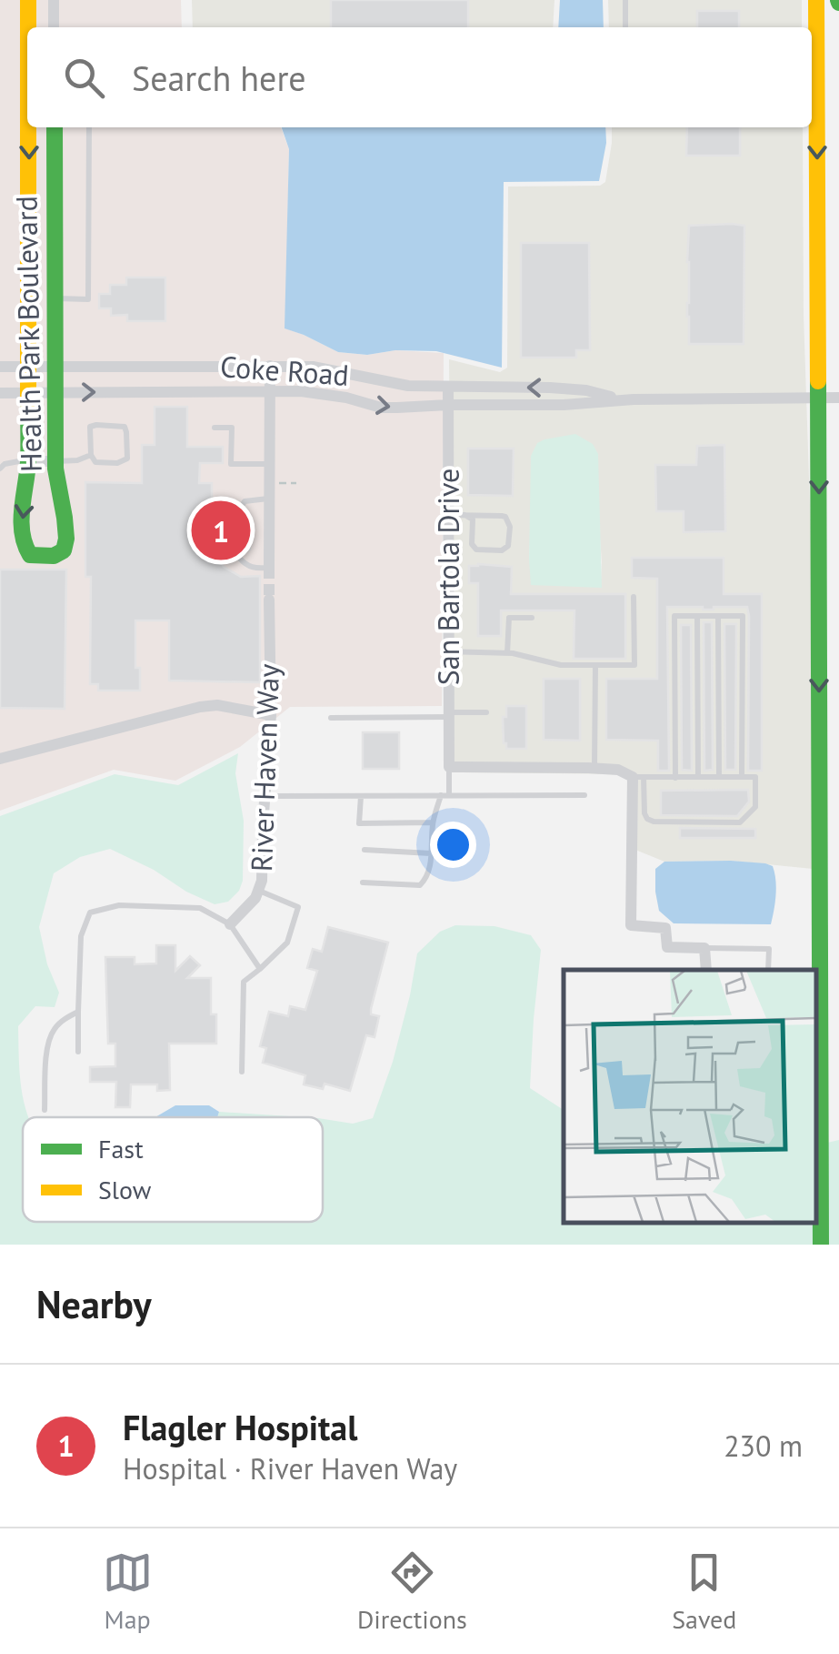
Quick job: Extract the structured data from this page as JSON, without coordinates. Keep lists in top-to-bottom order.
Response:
{
  "streets": {
    "main road": ["Health Park Boulevard"],
    "street": ["Coke Road", "San Bartola Drive", "River Haven Way"]
  },
  "crossings": [
    ["Health Park Boulevard", "Coke Road"],
    ["Coke Road", "San Bartola Drive"]
  ],
  "legend": ["Fast", "Slow"],
  "page": {
    "search": "Search here",
    "pins": "1",
    "heading": "Nearby",
    "list": [
      {
        "mark": "1",
        "name": "Flagler Hospital",
        "note": "Hospital · River Haven Way",
        "value": "230 m"
      }
    ],
    "nav": ["Map", "Directions", "Saved"]
  }
}
